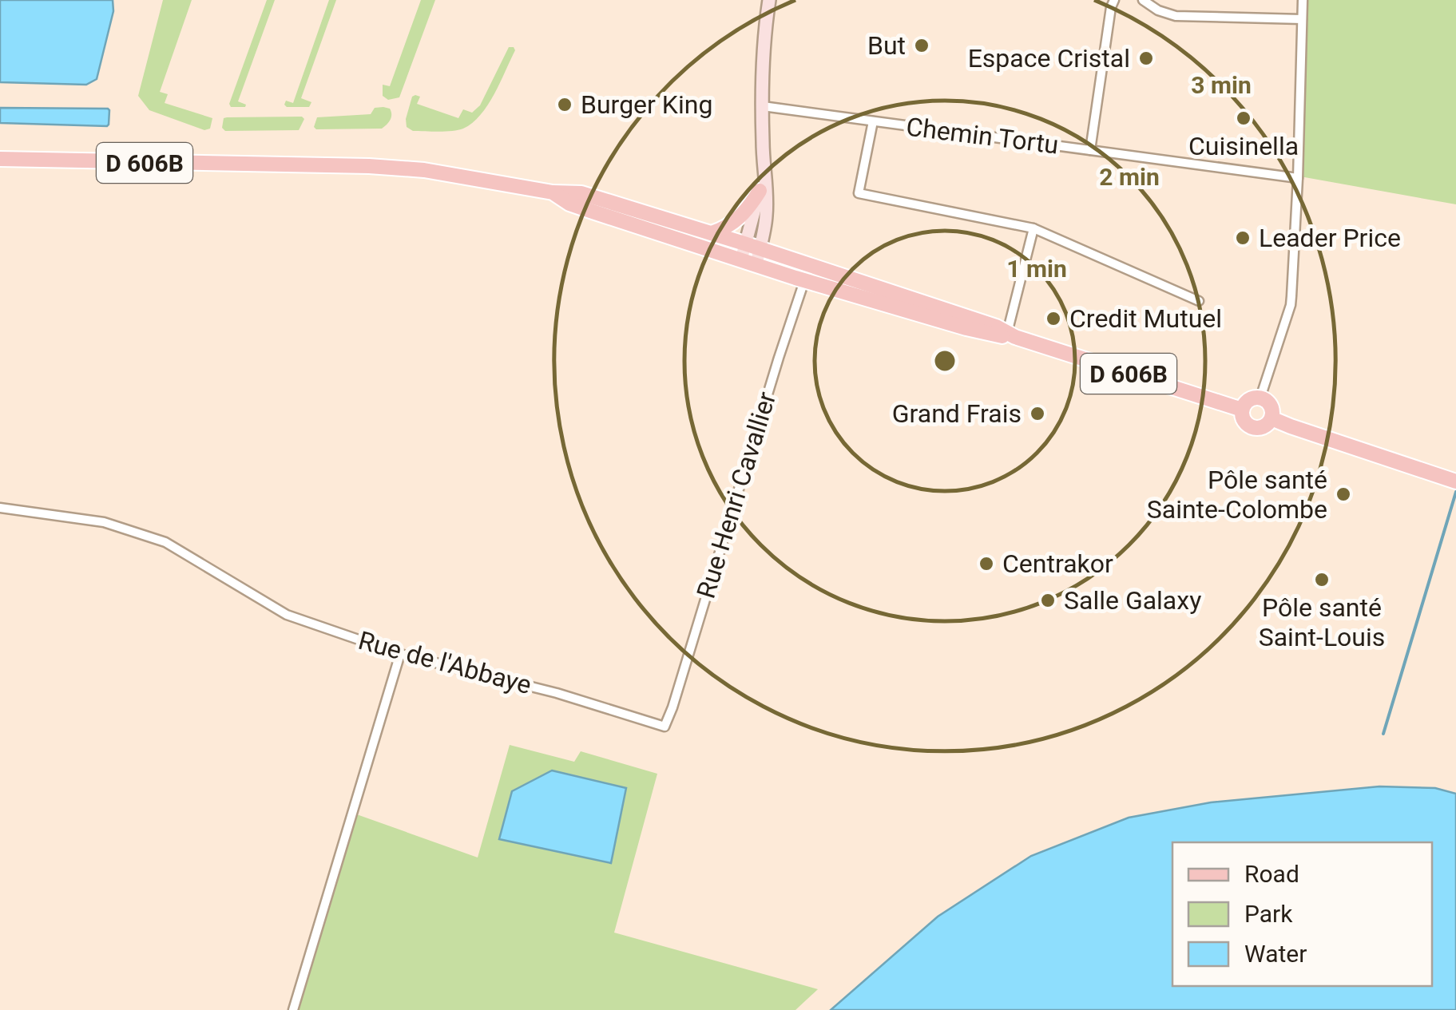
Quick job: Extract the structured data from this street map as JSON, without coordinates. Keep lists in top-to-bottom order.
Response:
{
  "streets": {
    "main road": ["D 606B"],
    "street": ["Chemin Tortu", "Rue Henri Cavallier", "Rue de l'Abbaye"]
  },
  "crossings": [
    ["D 606B", "Rue Henri Cavallier"],
    ["Rue Henri Cavallier", "Rue de l'Abbaye"]
  ],
  "places": [
    "But",
    "Espace Cristal",
    "Burger King",
    "Cuisinella",
    "Leader Price",
    "Credit Mutuel",
    "Grand Frais",
    "Pôle santé Sainte-Colombe",
    "Centrakor",
    "Pôle santé Saint-Louis",
    "Salle Galaxy"
  ],
  "legend": ["Road", "Park", "Water"],
  "rings": ["3 min", "2 min", "1 min"]
}
